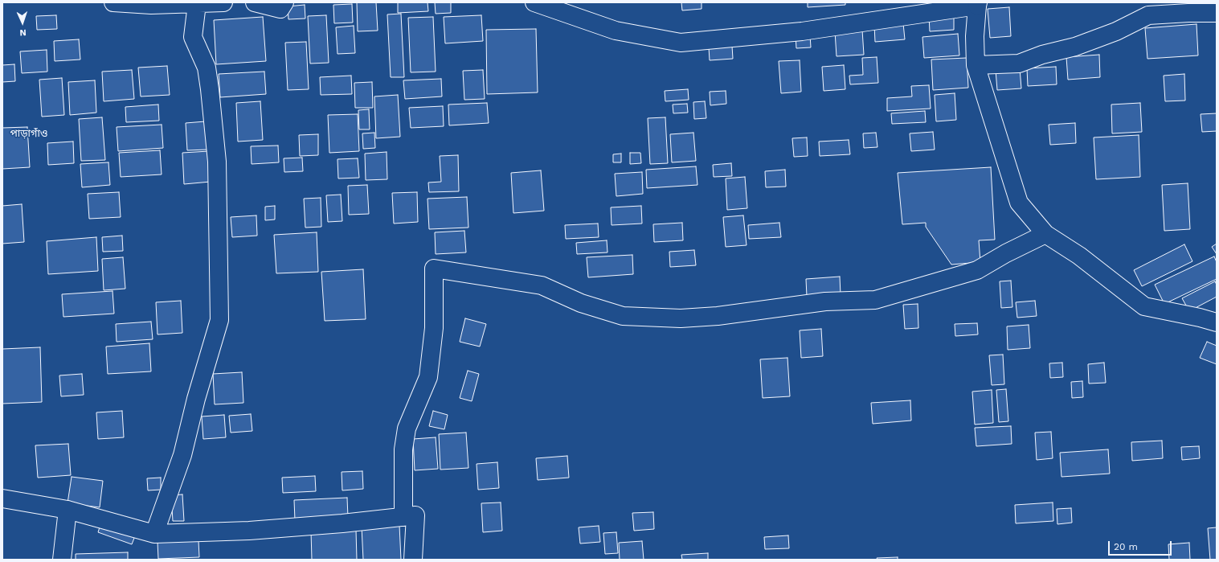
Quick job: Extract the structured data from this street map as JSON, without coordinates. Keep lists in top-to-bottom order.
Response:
{
  "districts": ["পাড়াগাঁও"],
  "scale_bar": "20 m",
  "north": "bottom"
}
